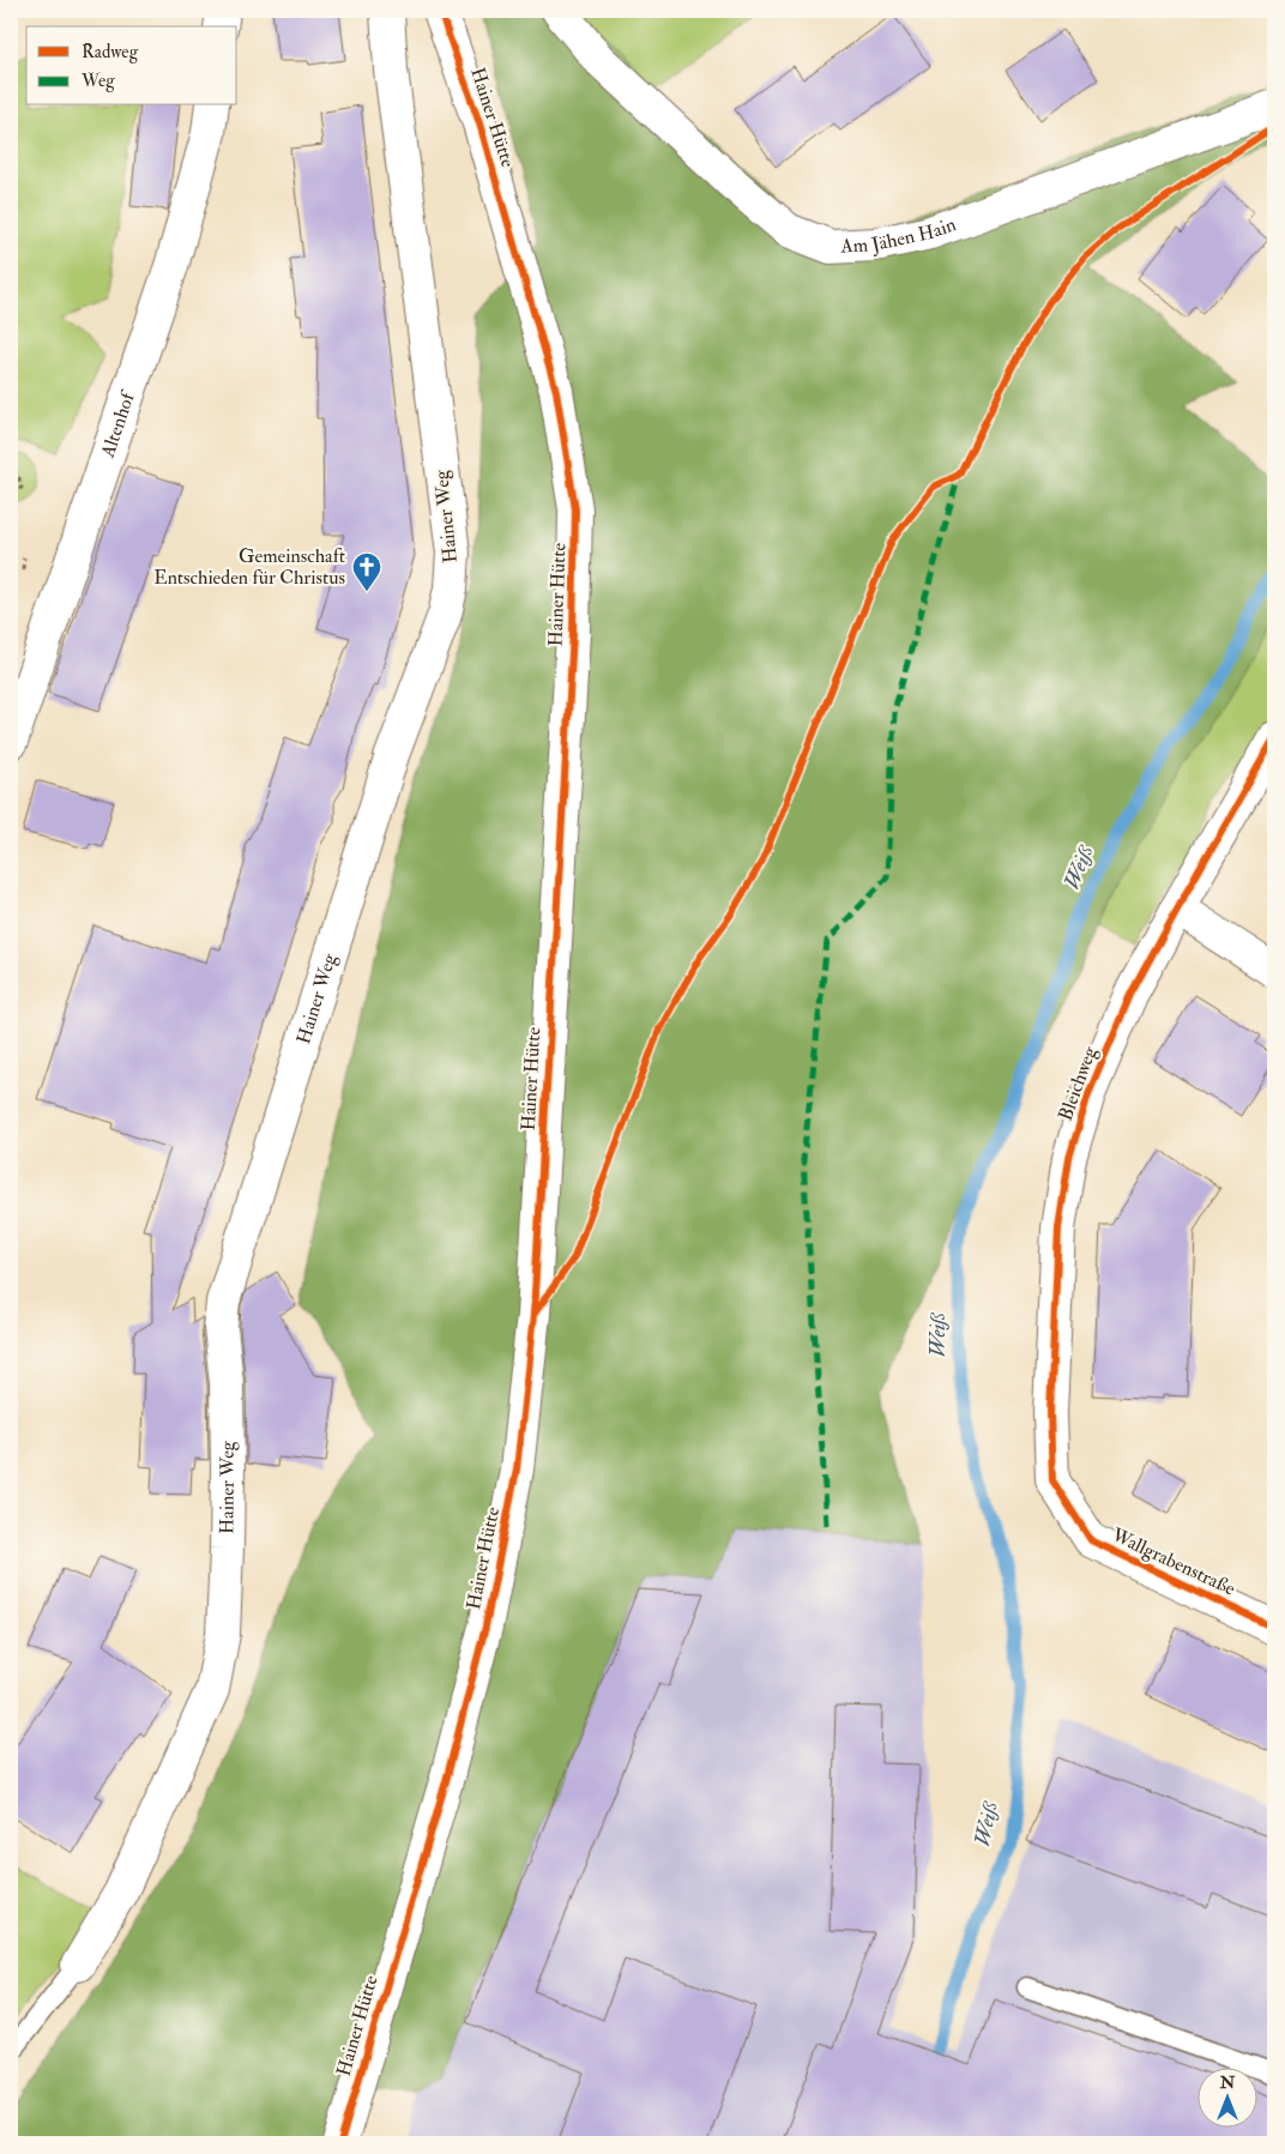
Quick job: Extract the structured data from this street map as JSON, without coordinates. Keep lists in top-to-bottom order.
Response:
{
  "streets": {
    "street": [
      "Hainer Hütte",
      "Am Jähen Hain",
      "Altenhof",
      "Hainer Weg",
      "Bleichweg",
      "Wallgrabenstraße"
    ]
  },
  "crossings": [
    ["Bleichweg", "Wallgrabenstraße"]
  ],
  "water": ["Weiß"],
  "places": {
    "church": ["Gemeinschaft Entschieden für Christus"]
  },
  "legend": ["Radweg", "Weg"],
  "north": "top"
}
